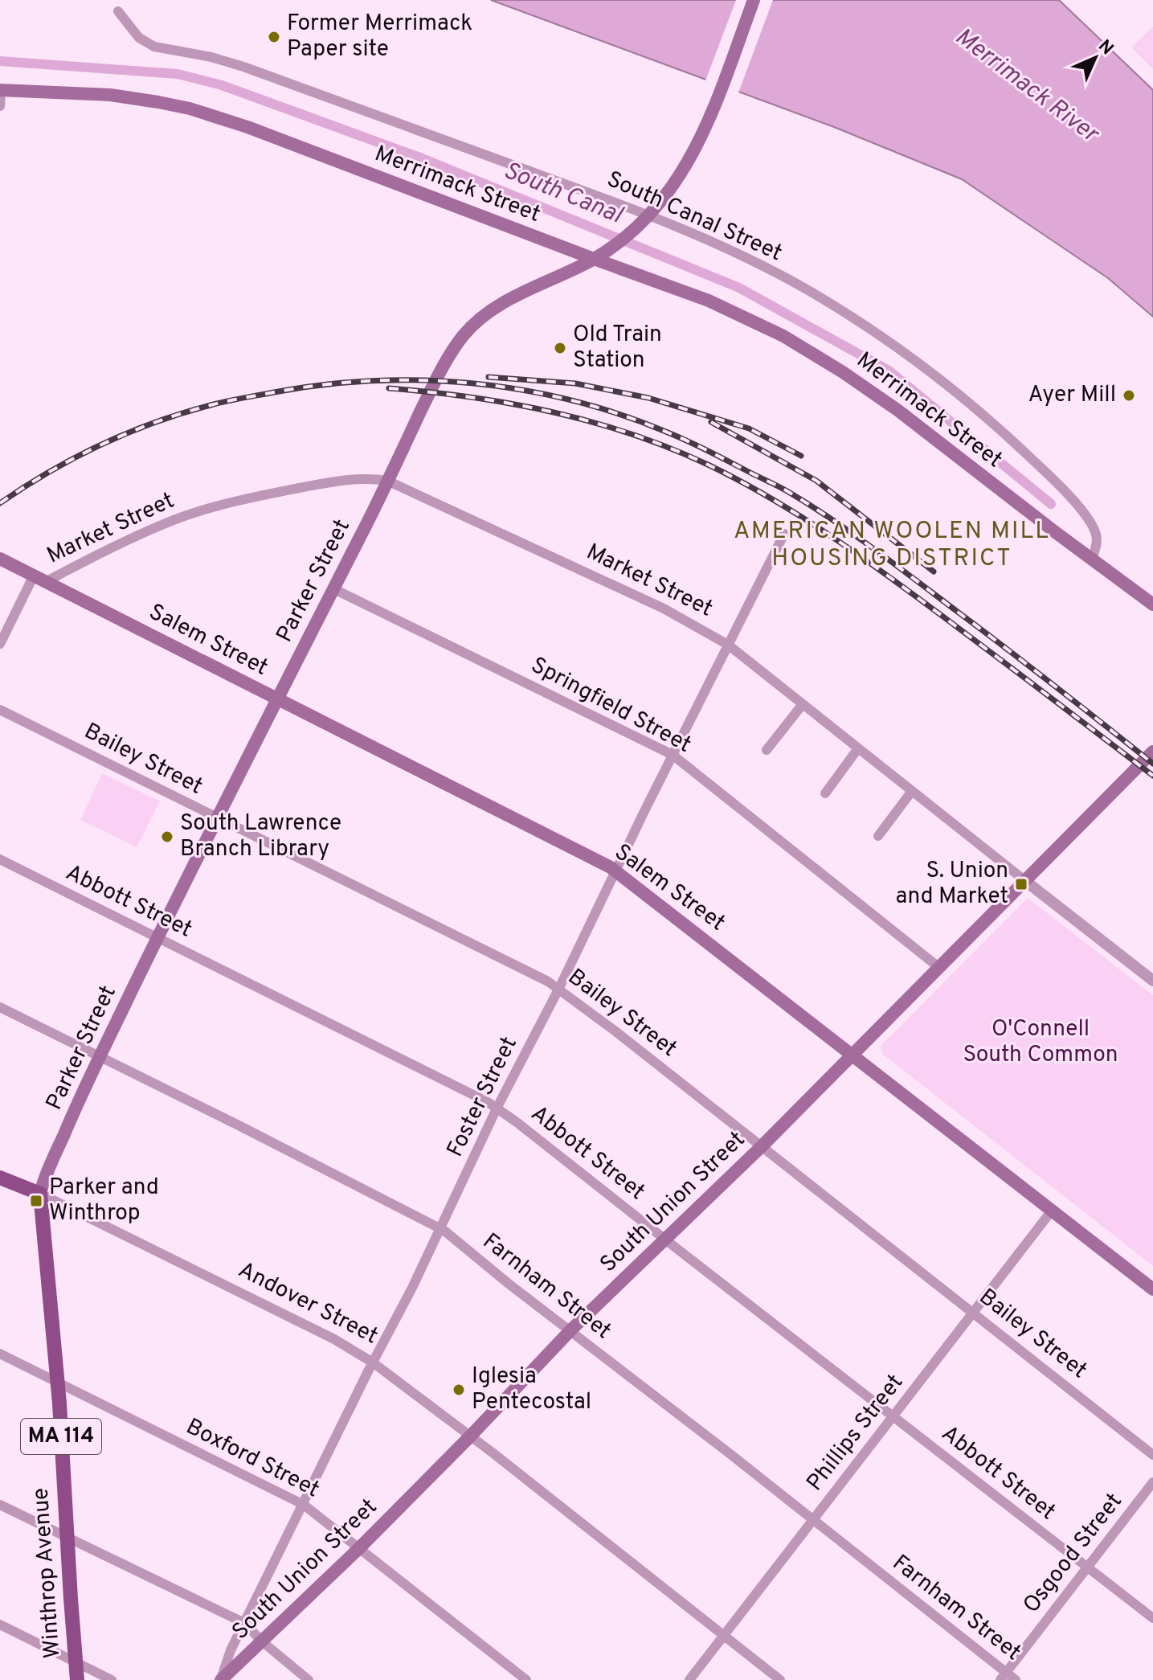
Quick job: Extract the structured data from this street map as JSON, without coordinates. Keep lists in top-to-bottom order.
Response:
{
  "streets": {
    "main road": [
      "Merrimack Street",
      "Parker Street",
      "Salem Street",
      "South Union Street",
      "Andover Street",
      "MA 114",
      "Winthrop Avenue"
    ],
    "street": [
      "South Canal Street",
      "Market Street",
      "Springfield Street",
      "Bailey Street",
      "Abbott Street",
      "Foster Street",
      "Farnham Street",
      "Phillips Street",
      "Boxford Street",
      "Osgood Street"
    ]
  },
  "crossings": [
    ["Merrimack Street", "South Canal Street"],
    ["Merrimack Street", "Parker Street"],
    ["South Canal Street", "Parker Street"],
    ["Market Street", "Parker Street"],
    ["Market Street", "Salem Street"],
    ["Market Street", "Foster Street"],
    ["Market Street", "South Union Street"],
    ["Parker Street", "Salem Street"],
    ["Parker Street", "Springfield Street"],
    ["Parker Street", "Bailey Street"],
    ["Parker Street", "Abbott Street"],
    ["Parker Street", "Farnham Street"],
    ["Parker Street", "Andover Street"],
    ["Parker Street", "Winthrop Avenue"],
    ["Salem Street", "Foster Street"],
    ["Salem Street", "South Union Street"],
    ["Salem Street", "Phillips Street"],
    ["Springfield Street", "Foster Street"],
    ["Springfield Street", "South Union Street"],
    ["Bailey Street", "Foster Street"],
    ["Bailey Street", "South Union Street"],
    ["Bailey Street", "Phillips Street"],
    ["Abbott Street", "Foster Street"],
    ["Abbott Street", "South Union Street"],
    ["Abbott Street", "Phillips Street"],
    ["Abbott Street", "Osgood Street"],
    ["Foster Street", "South Union Street"],
    ["Foster Street", "Farnham Street"],
    ["Foster Street", "Andover Street"],
    ["Foster Street", "Boxford Street"],
    ["South Union Street", "Farnham Street"],
    ["South Union Street", "Andover Street"],
    ["South Union Street", "Boxford Street"],
    ["Farnham Street", "Phillips Street"],
    ["Farnham Street", "Osgood Street"],
    ["Andover Street", "Phillips Street"],
    ["Andover Street", "Winthrop Avenue"],
    ["Boxford Street", "Winthrop Avenue"]
  ],
  "districts": ["AMERICAN WOOLEN MILL HOUSING DISTRICT"],
  "water": ["Merrimack River", "South Canal"],
  "parks": ["O'Connell South Common"],
  "places": {
    "other": [
      "Former Merrimack Paper site",
      "Old Train Station",
      "Ayer Mill",
      "South Lawrence Branch Library",
      "Iglesia Pentecostal"
    ],
    "transit": ["S. Union and Market", "Parker and Winthrop"]
  },
  "north": "top right"
}
